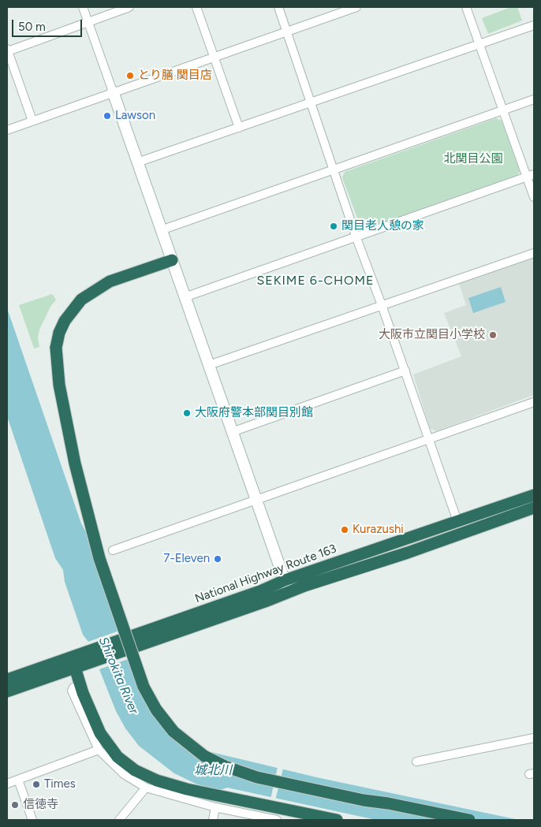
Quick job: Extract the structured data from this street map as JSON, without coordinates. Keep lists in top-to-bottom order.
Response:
{
  "streets": {
    "highway": ["National Highway Route 163"]
  },
  "districts": ["SEKIME 6-CHOME"],
  "water": ["Shirokita River", "城北川"],
  "parks": ["北関目公園"],
  "places": [
    "とり膳 関目店",
    "Lawson",
    "関目老人憩の家",
    "大阪市立関目小学校",
    "大阪府警本部関目別館",
    "Kurazushi",
    "7-Eleven",
    "Times",
    "信徳寺"
  ],
  "scale_bar": "50 m"
}
